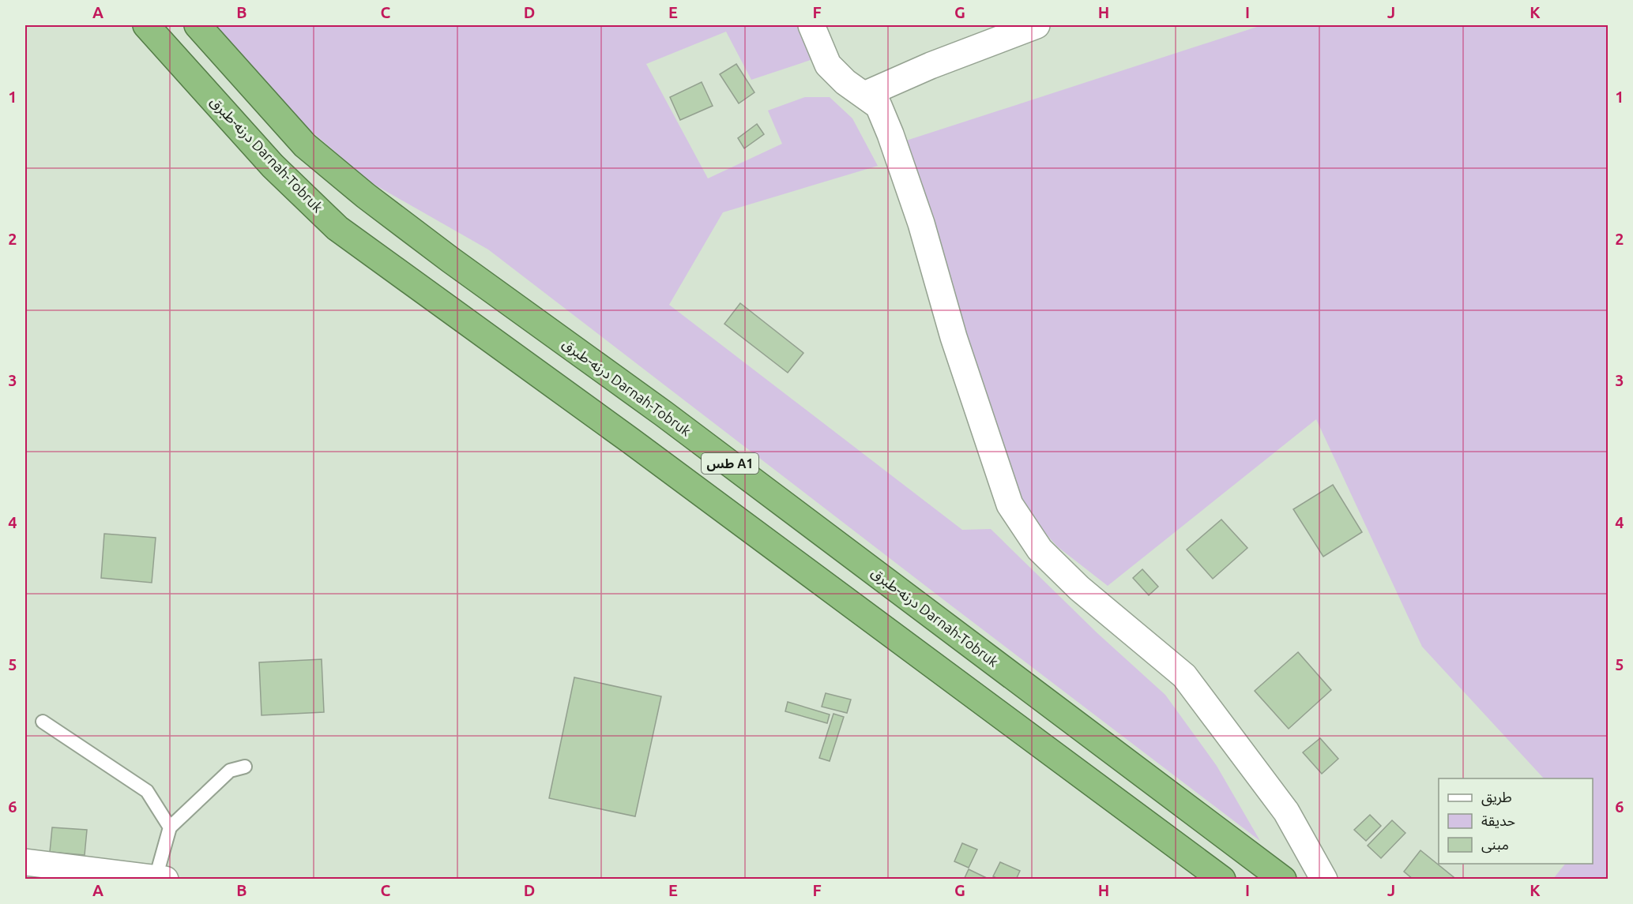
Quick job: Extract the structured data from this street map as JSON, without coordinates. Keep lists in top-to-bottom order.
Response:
{
  "streets": {
    "highway": ["درنه-طبرق Darnah-Tobruk", "طس A1"]
  },
  "legend": ["طريق", "حديقة", "مبنى"],
  "grid": {
    "columns": [
      "A",
      "B",
      "C",
      "D",
      "E",
      "F",
      "G",
      "H",
      "I",
      "J",
      "K"
    ],
    "rows": [
      "1",
      "2",
      "3",
      "4",
      "5",
      "6"
    ]
  }
}
